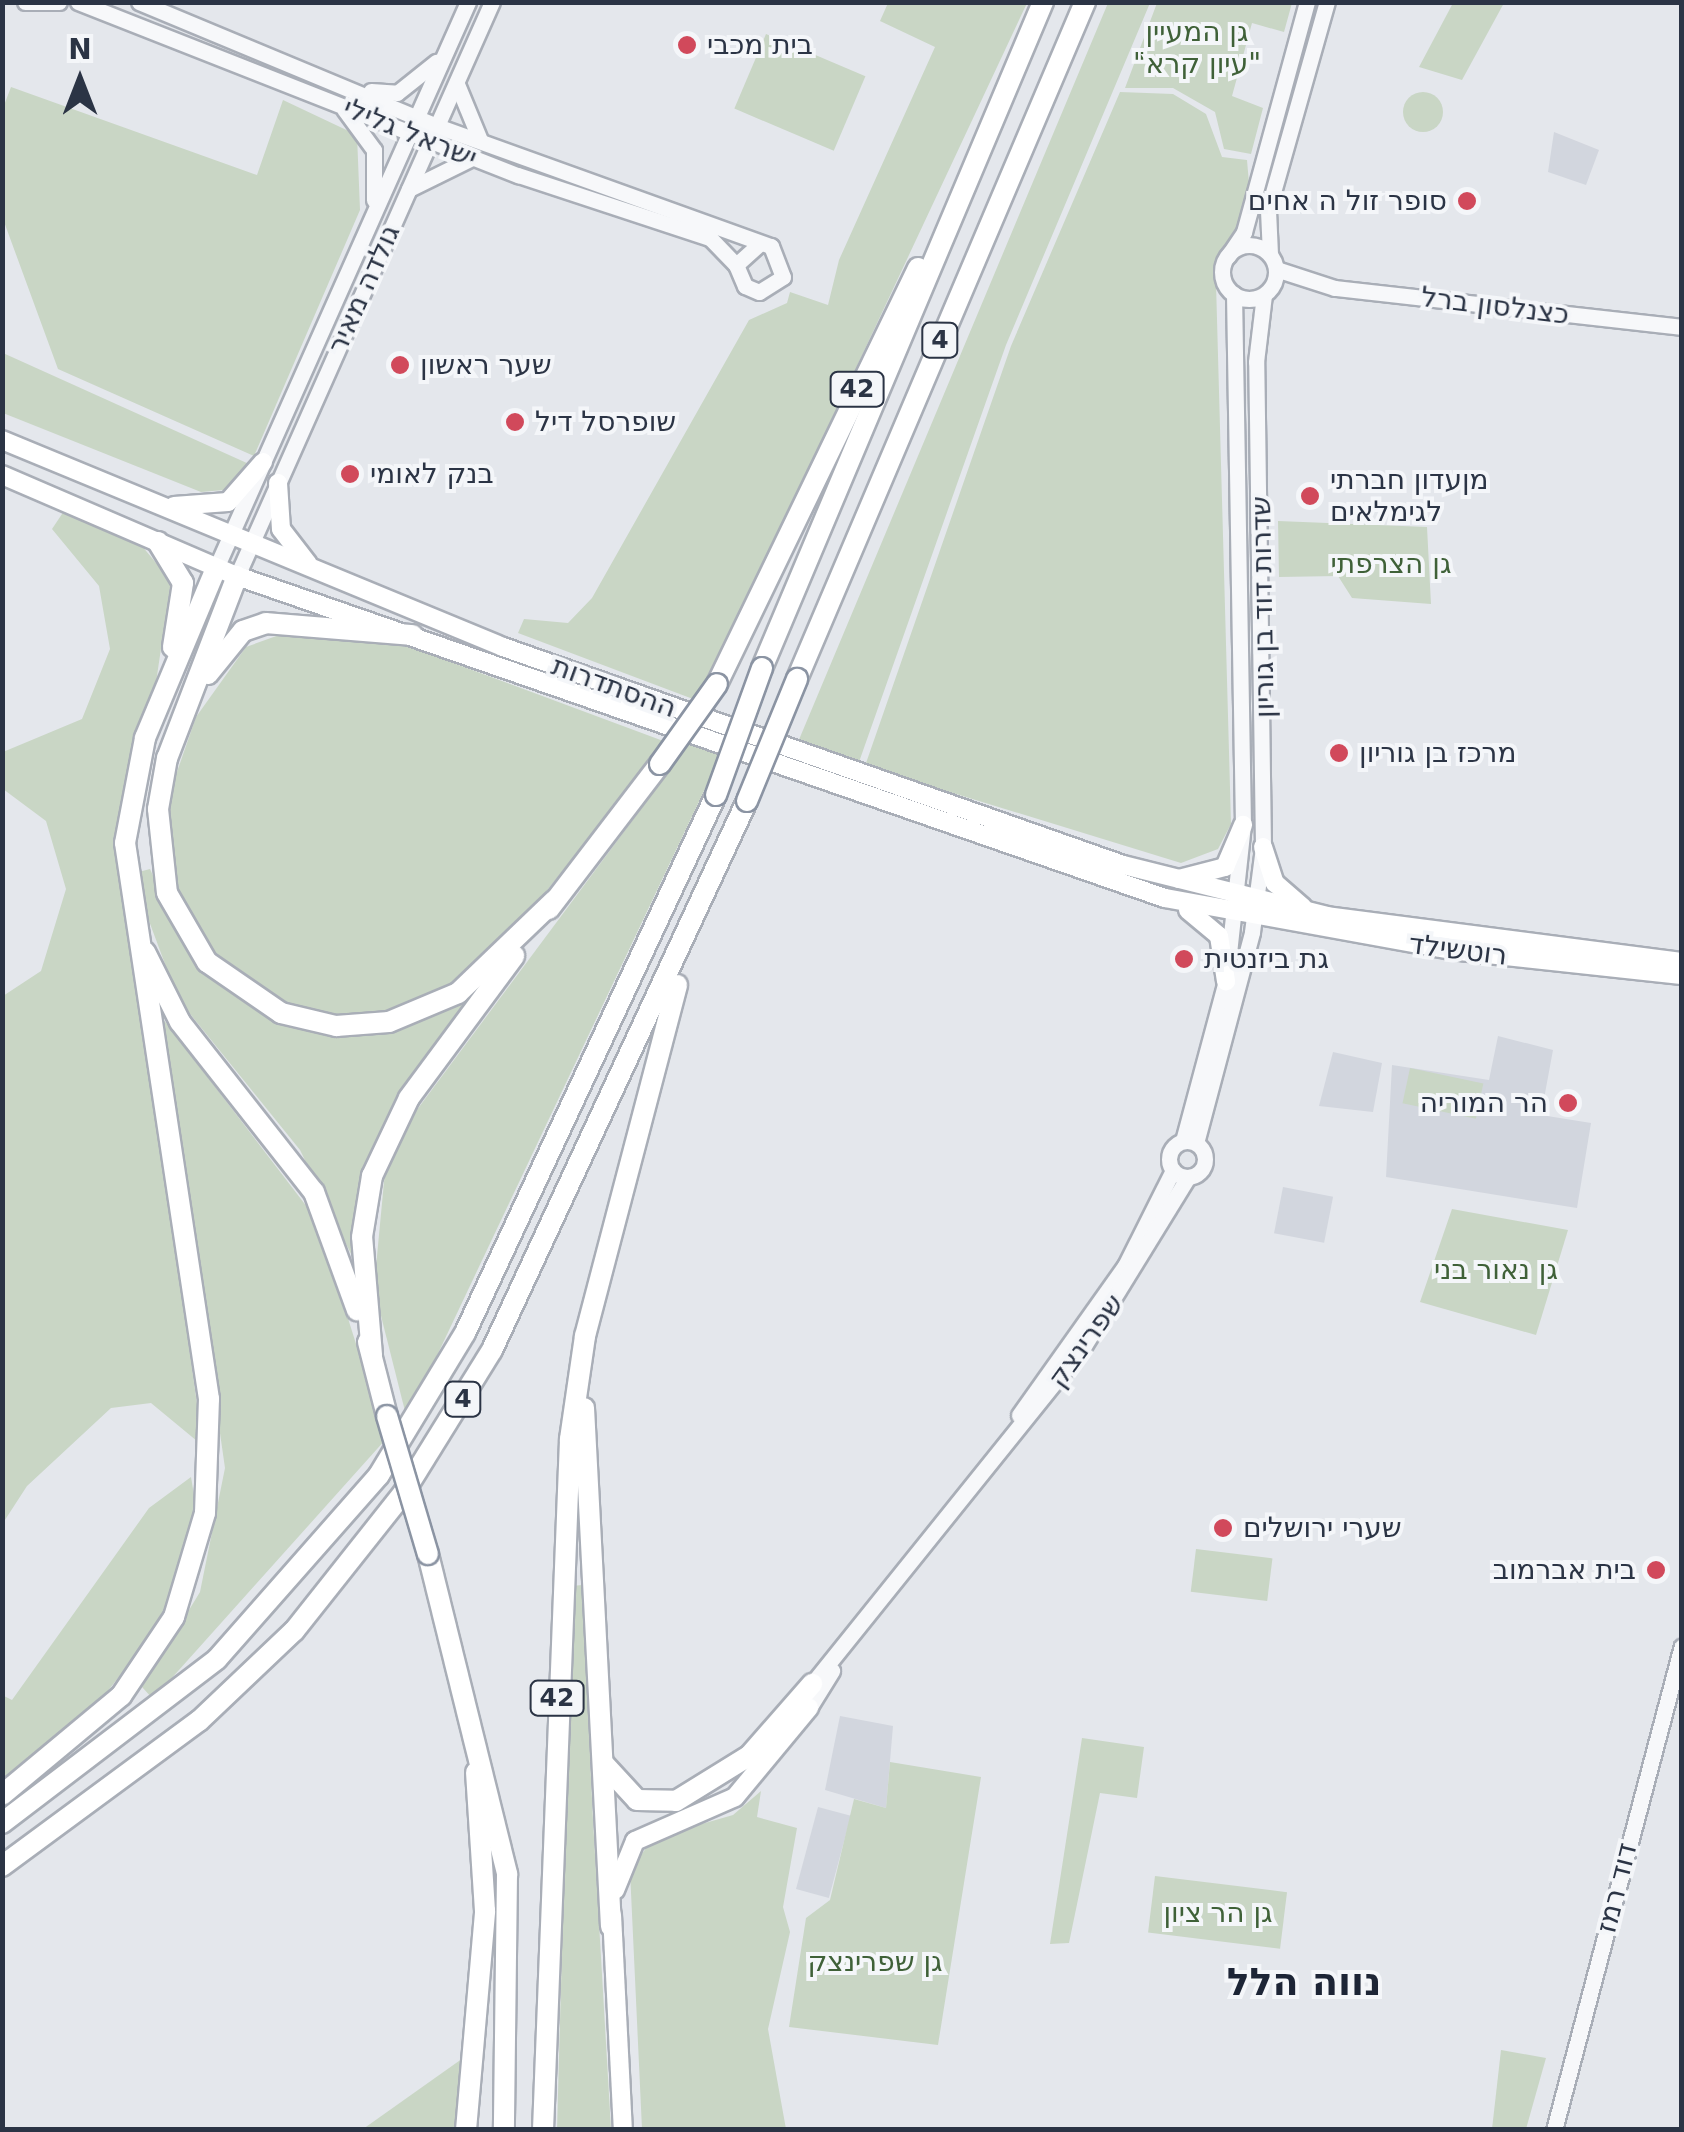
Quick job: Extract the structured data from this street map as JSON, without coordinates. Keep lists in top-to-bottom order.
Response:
{
  "streets": {
    "highway": ["4", "42"],
    "main road": ["ההסתדרות", "רוטשילד"],
    "street": [
      "ישראל גלילי",
      "גולדה מאיר",
      "כצנלסון ברל",
      "שדרות דוד בן גוריון",
      "שפרינצק",
      "דוד רמז"
    ]
  },
  "crossings": [
    ["ישראל גלילי", "גולדה מאיר"],
    ["גולדה מאיר", "ההסתדרות"],
    ["כצנלסון ברל", "שדרות דוד בן גוריון"],
    ["4", "42"],
    ["שדרות דוד בן גוריון", "ההסתדרות"],
    ["שדרות דוד בן גוריון", "רוטשילד"],
    ["ההסתדרות", "רוטשילד"]
  ],
  "districts": ["נווה הלל"],
  "parks": [
    "גן המעיין \"עיון קרא\"",
    "גן הצרפתי",
    "גן נאור בני",
    "גן הר ציון",
    "גן שפרינצק"
  ],
  "places": [
    "בית מכבי",
    "סופר זול ה אחים",
    "שער ראשון",
    "שופרסל דיל",
    "בנק לאומי",
    "מןעדון חברתי לגימלאים",
    "מרכז בן גוריון",
    "גת ביזנטית",
    "הר המוריה",
    "שערי ירושלים",
    "בית אברמוב"
  ],
  "north": "top"
}
